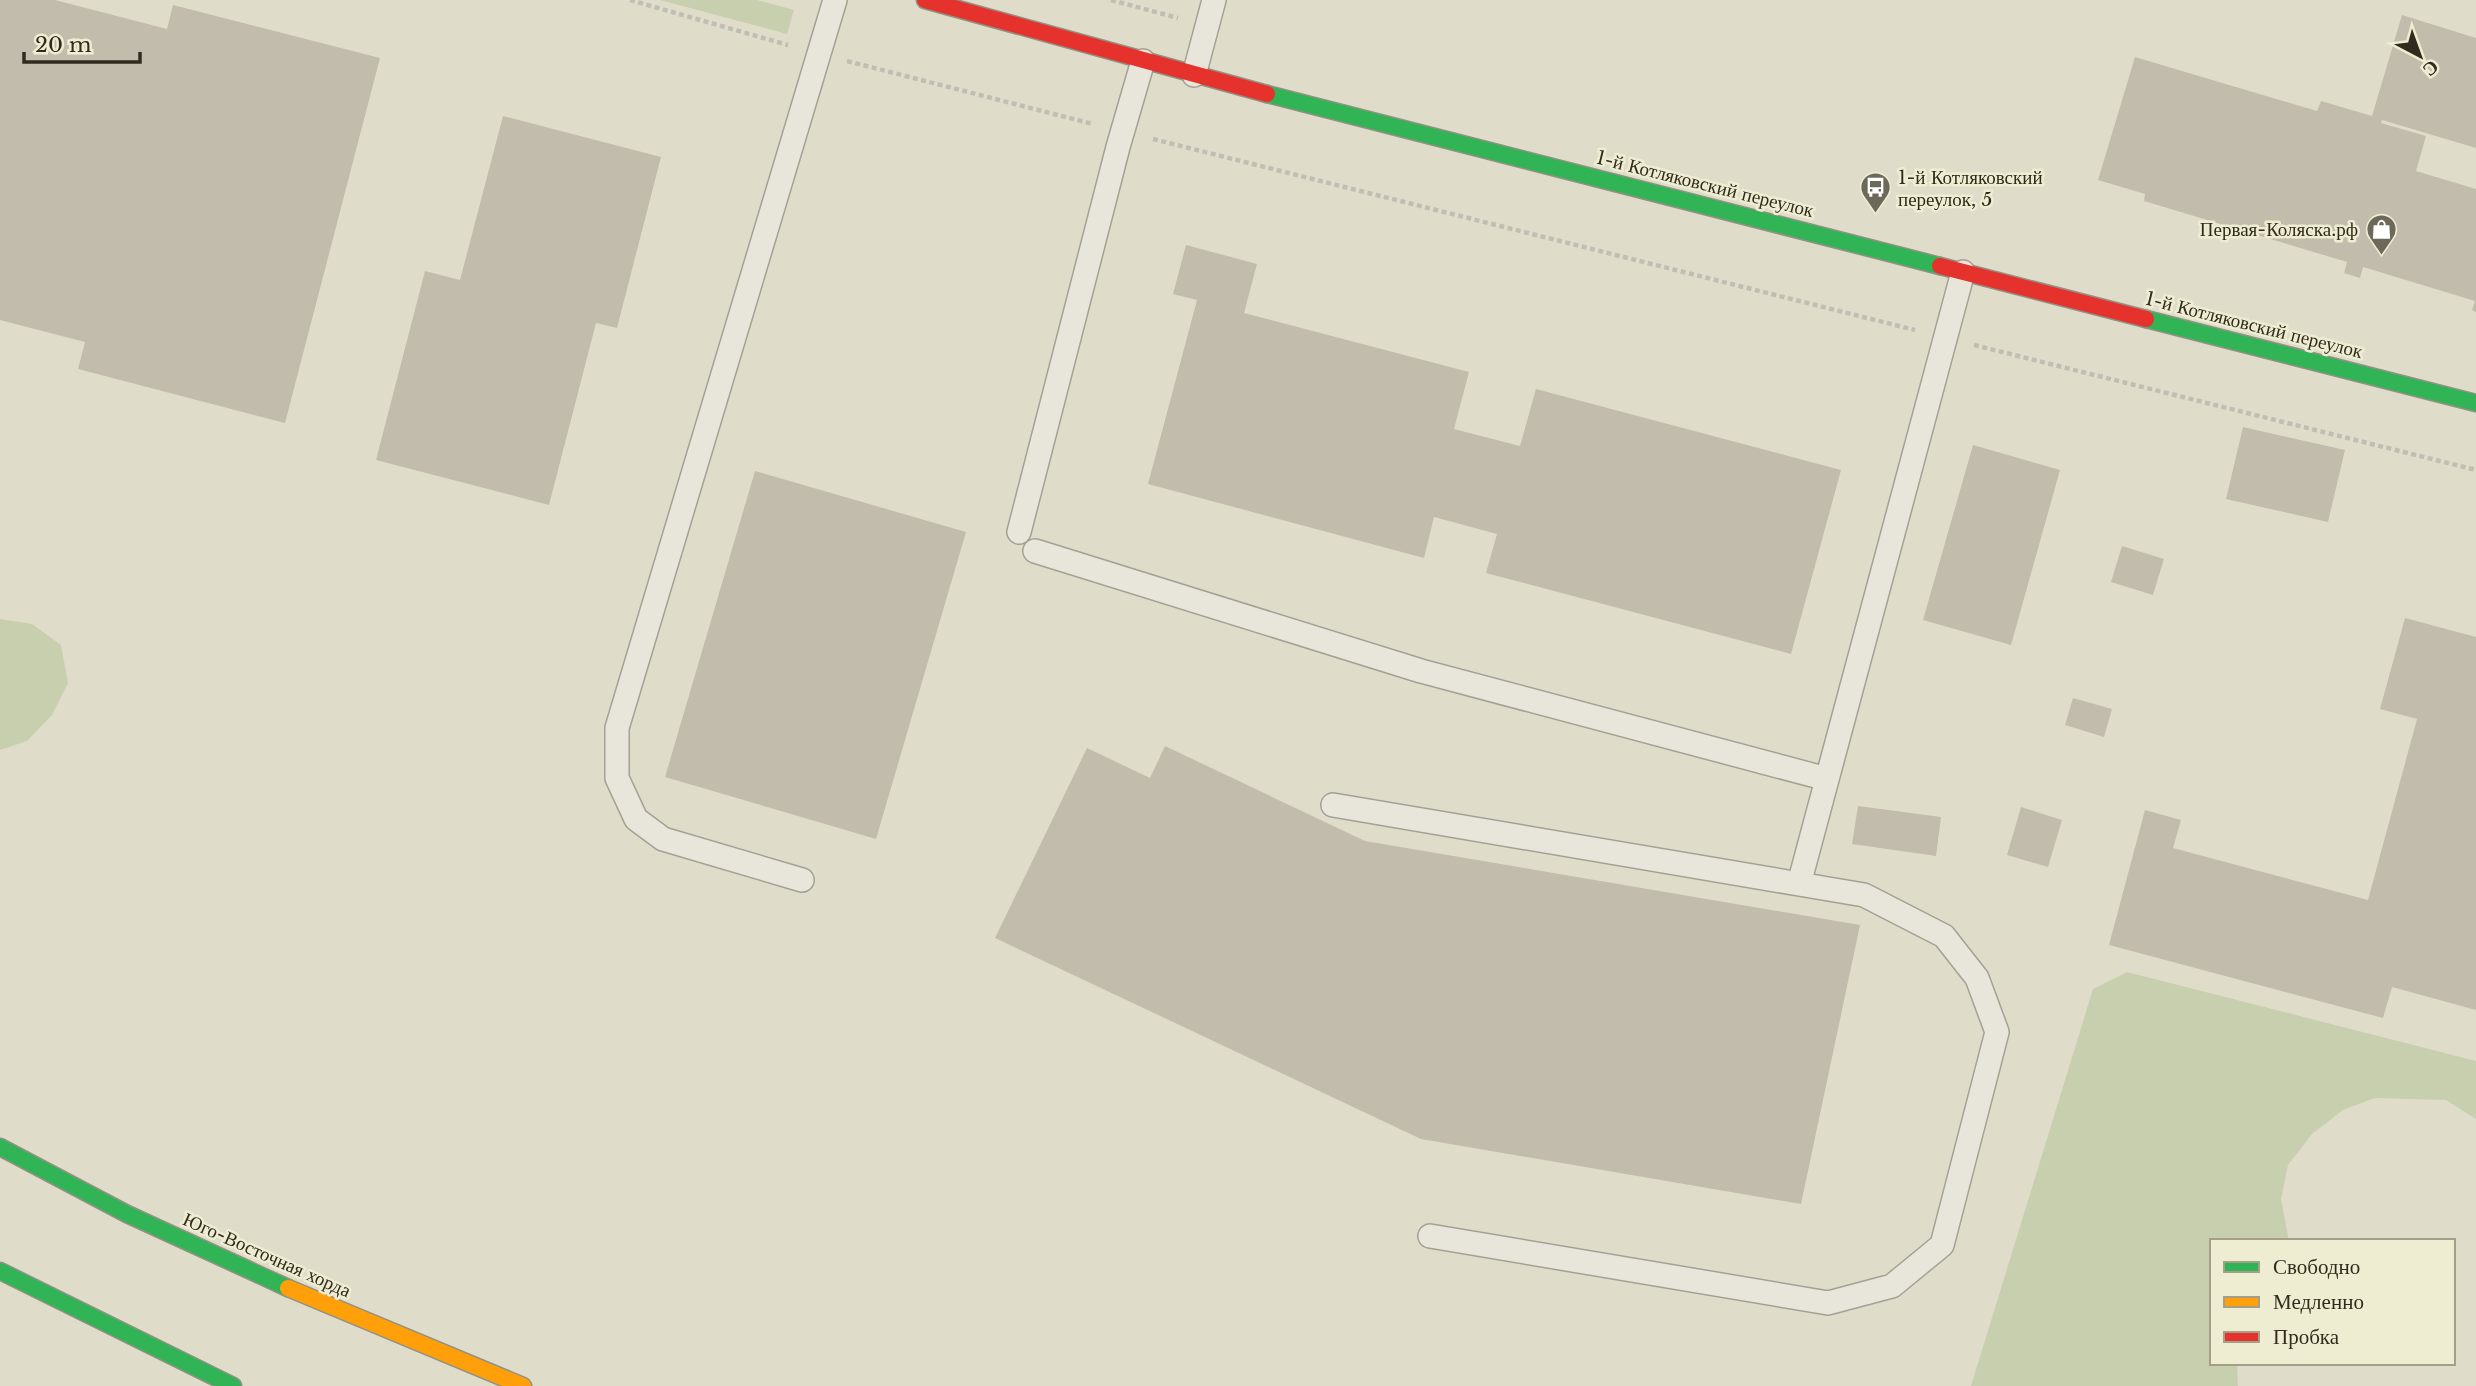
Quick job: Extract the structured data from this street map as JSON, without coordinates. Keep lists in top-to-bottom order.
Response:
{
  "streets": {
    "street": ["1-й Котляковский переулок", "Юго-Восточная хорда"]
  },
  "places": {
    "bus stop": ["1-й Котляковский переулок, 5"],
    "shop": ["Первая-Коляска.рф"]
  },
  "legend": ["Свободно", "Медленно", "Пробка"],
  "scale_bar": "20 m",
  "north": "bottom right"
}
